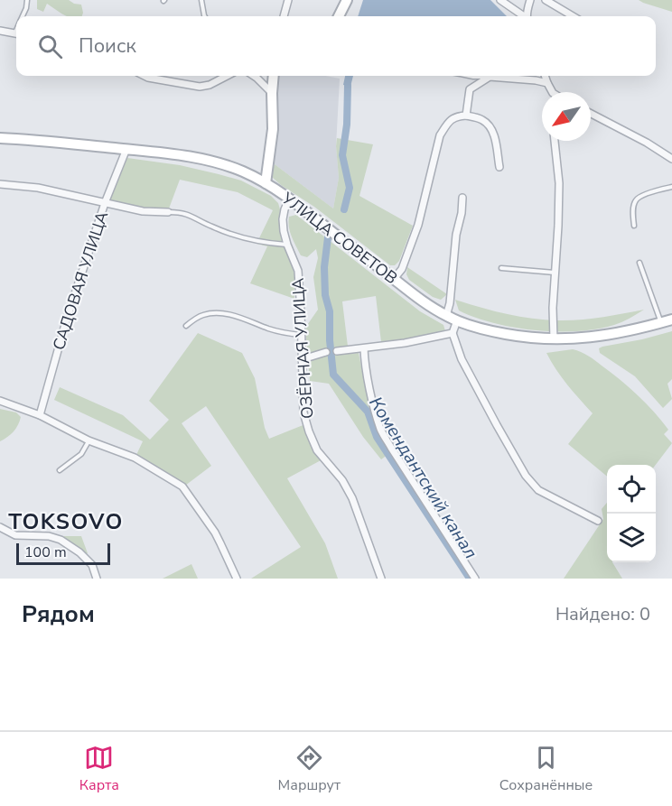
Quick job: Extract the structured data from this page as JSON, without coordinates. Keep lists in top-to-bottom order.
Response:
{
  "streets": {
    "main road": ["УЛИЦА СОВЕТОВ"],
    "street": ["САДОВАЯ УЛИЦА", "ОЗЁРНАЯ УЛИЦА"]
  },
  "crossings": [
    ["УЛИЦА СОВЕТОВ", "САДОВАЯ УЛИЦА"],
    ["УЛИЦА СОВЕТОВ", "ОЗЁРНАЯ УЛИЦА"]
  ],
  "districts": ["TOKSOVO"],
  "water": ["Комендантский канал"],
  "scale_bar": "100 m",
  "north": "bottom left",
  "page": {
    "search": "Поиск",
    "scale": "100 m",
    "heading": ["Рядом", "Найдено: 0"],
    "nav": ["Карта", "Маршрут", "Сохранённые"]
  }
}
